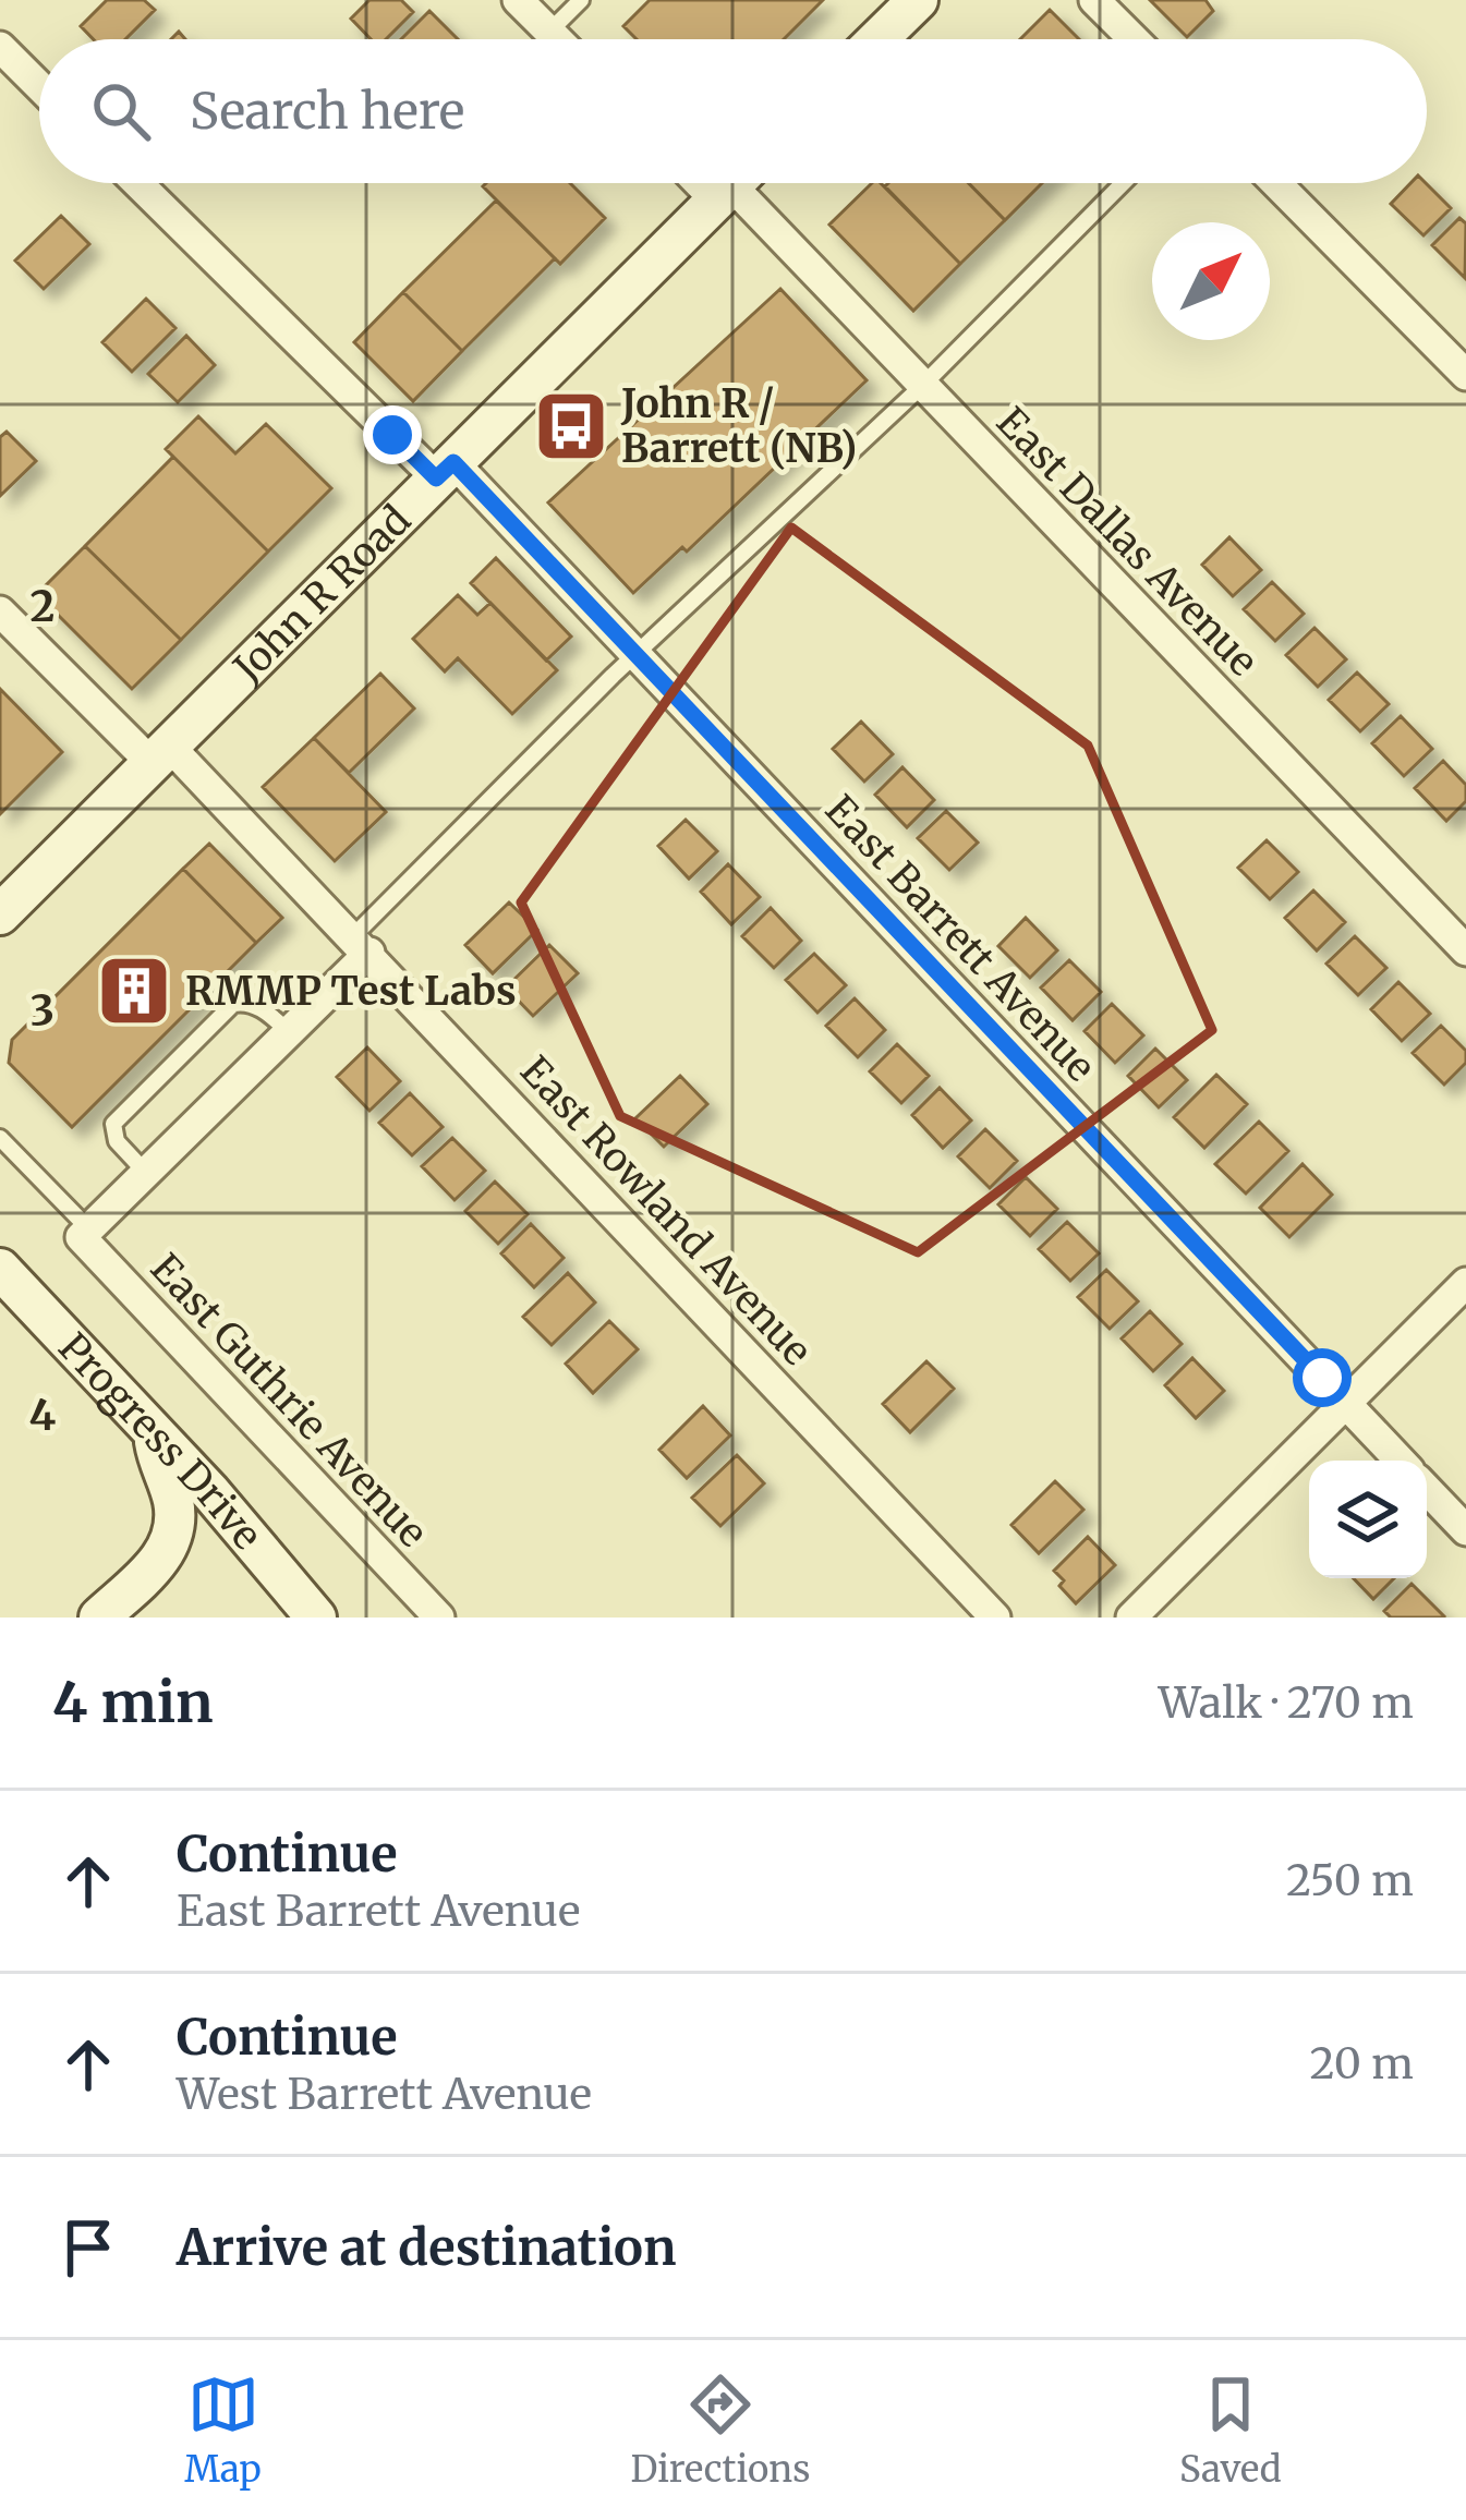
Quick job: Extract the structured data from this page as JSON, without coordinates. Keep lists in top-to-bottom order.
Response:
{
  "streets": {
    "main road": ["John R Road", "Progress Drive"],
    "street": [
      "East Dallas Avenue",
      "East Barrett Avenue",
      "East Rowland Avenue",
      "East Guthrie Avenue"
    ]
  },
  "crossings": [
    ["John R Road", "East Barrett Avenue"],
    ["John R Road", "East Rowland Avenue"]
  ],
  "places": {
    "bus stop": ["John R / Barrett (NB)"],
    "building": ["RMMP Test Labs"]
  },
  "north": "top right",
  "page": {
    "search": "Search here",
    "heading": ["4 min", "Walk · 270 m"],
    "list": [
      ["Continue", "East Barrett Avenue", "250 m"],
      ["Continue", "West Barrett Avenue", "20 m"],
      "Arrive at destination"
    ],
    "nav": ["Map", "Directions", "Saved"]
  },
  "grid": {
    "rows": ["2", "3", "4"]
  }
}
